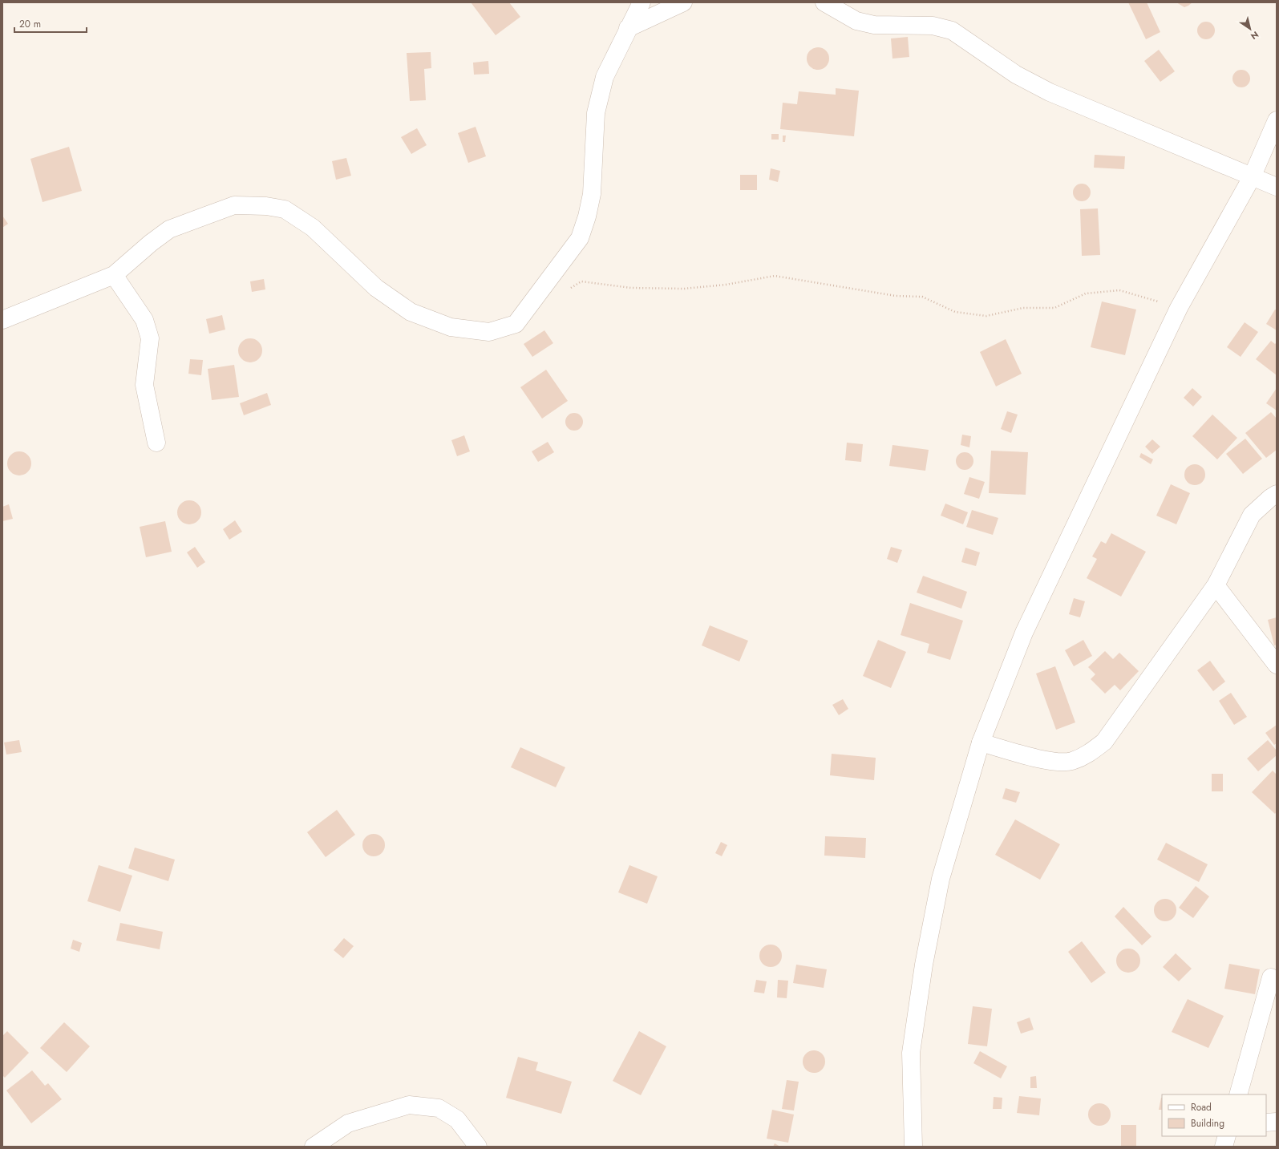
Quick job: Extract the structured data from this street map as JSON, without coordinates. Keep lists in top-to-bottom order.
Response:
{
  "legend": ["Road", "Building"],
  "scale_bar": "20 m",
  "north": "bottom right"
}
